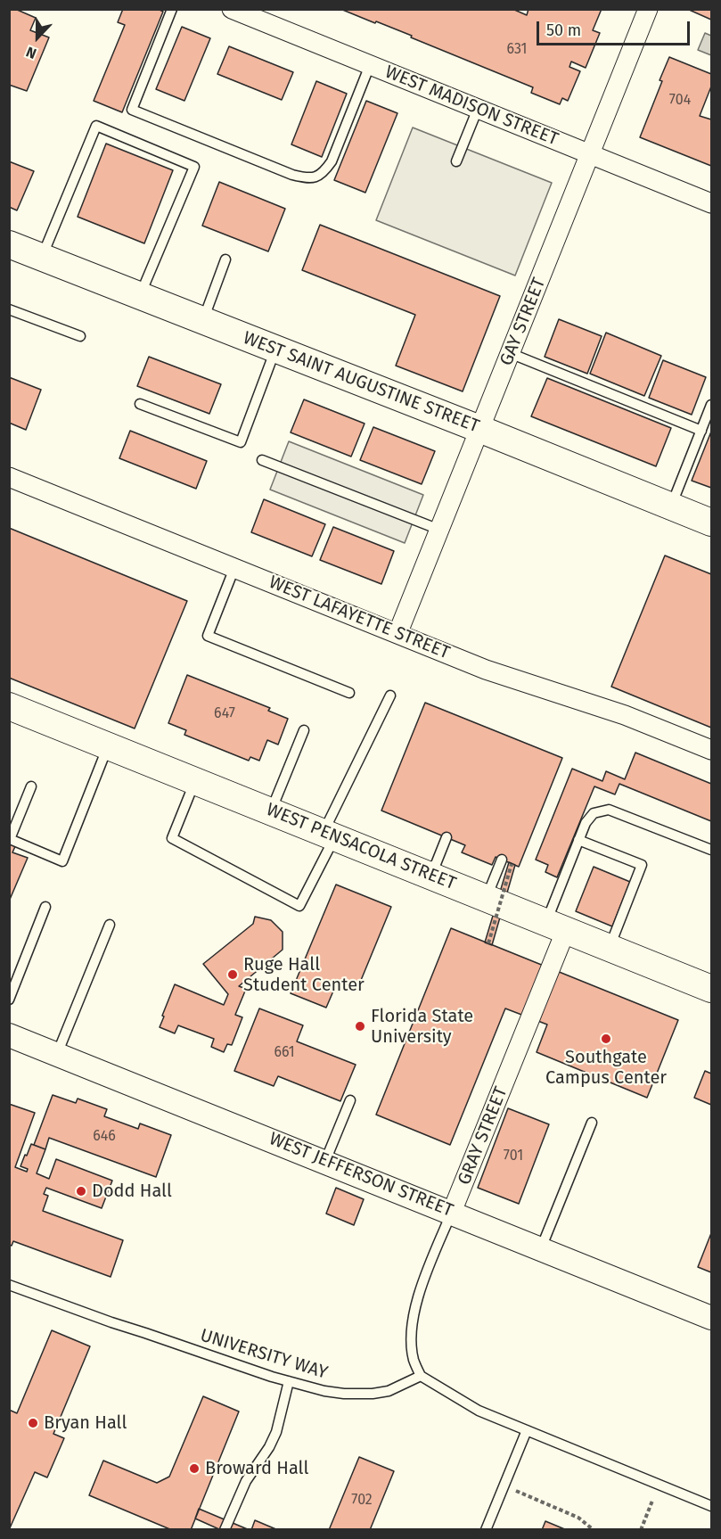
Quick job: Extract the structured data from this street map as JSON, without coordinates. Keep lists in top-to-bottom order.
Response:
{
  "streets": {
    "main road": ["WEST SAINT AUGUSTINE STREET", "WEST PENSACOLA STREET"],
    "street": [
      "WEST MADISON STREET",
      "GAY STREET",
      "WEST LAFAYETTE STREET",
      "GRAY STREET",
      "WEST JEFFERSON STREET"
    ],
    "lane": ["UNIVERSITY WAY"]
  },
  "crossings": [
    ["WEST MADISON STREET", "GAY STREET"],
    ["GAY STREET", "WEST SAINT AUGUSTINE STREET"],
    ["GAY STREET", "WEST LAFAYETTE STREET"],
    ["WEST PENSACOLA STREET", "GRAY STREET"],
    ["GRAY STREET", "WEST JEFFERSON STREET"],
    ["GRAY STREET", "UNIVERSITY WAY"]
  ],
  "places": [
    "Ruge Hall Student Center",
    "Florida State University",
    "Southgate Campus Center",
    "Dodd Hall",
    "Bryan Hall",
    "Broward Hall"
  ],
  "house_numbers": [
    "631",
    "704",
    "647",
    "661",
    "646",
    "701",
    "702"
  ],
  "scale_bar": "50 m",
  "north": "bottom"
}
